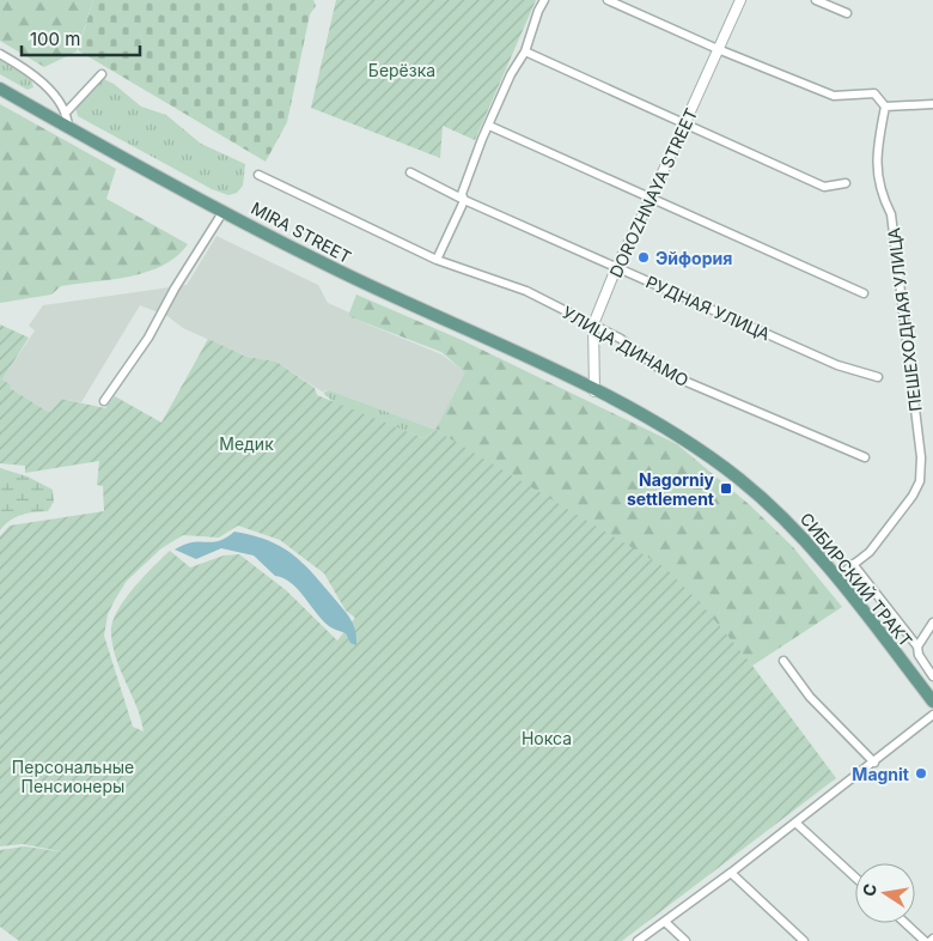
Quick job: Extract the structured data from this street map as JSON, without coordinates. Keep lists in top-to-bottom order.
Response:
{
  "streets": {
    "main road": ["MIRA STREET", "СИБИРСКИЙ ТРАКТ"],
    "street": [
      "DOROZHNAYA STREET",
      "РУДНАЯ УЛИЦА",
      "ПЕШЕХОДНАЯ УЛИЦА",
      "УЛИЦА ДИНАМО"
    ]
  },
  "crossings": [
    ["DOROZHNAYA STREET", "MIRA STREET"],
    ["DOROZHNAYA STREET", "РУДНАЯ УЛИЦА"],
    ["DOROZHNAYA STREET", "УЛИЦА ДИНАМО"],
    ["DOROZHNAYA STREET", "СИБИРСКИЙ ТРАКТ"],
    ["MIRA STREET", "СИБИРСКИЙ ТРАКТ"],
    ["ПЕШЕХОДНАЯ УЛИЦА", "СИБИРСКИЙ ТРАКТ"]
  ],
  "parks": [
    "Берёзка",
    "Медик",
    "Нокса",
    "Персональные Пенсионеры"
  ],
  "places": {
    "other": ["Эйфория", "Magnit"],
    "transit": ["Nagorniy settlement"]
  },
  "scale_bar": "100 m",
  "north": "left"
}
